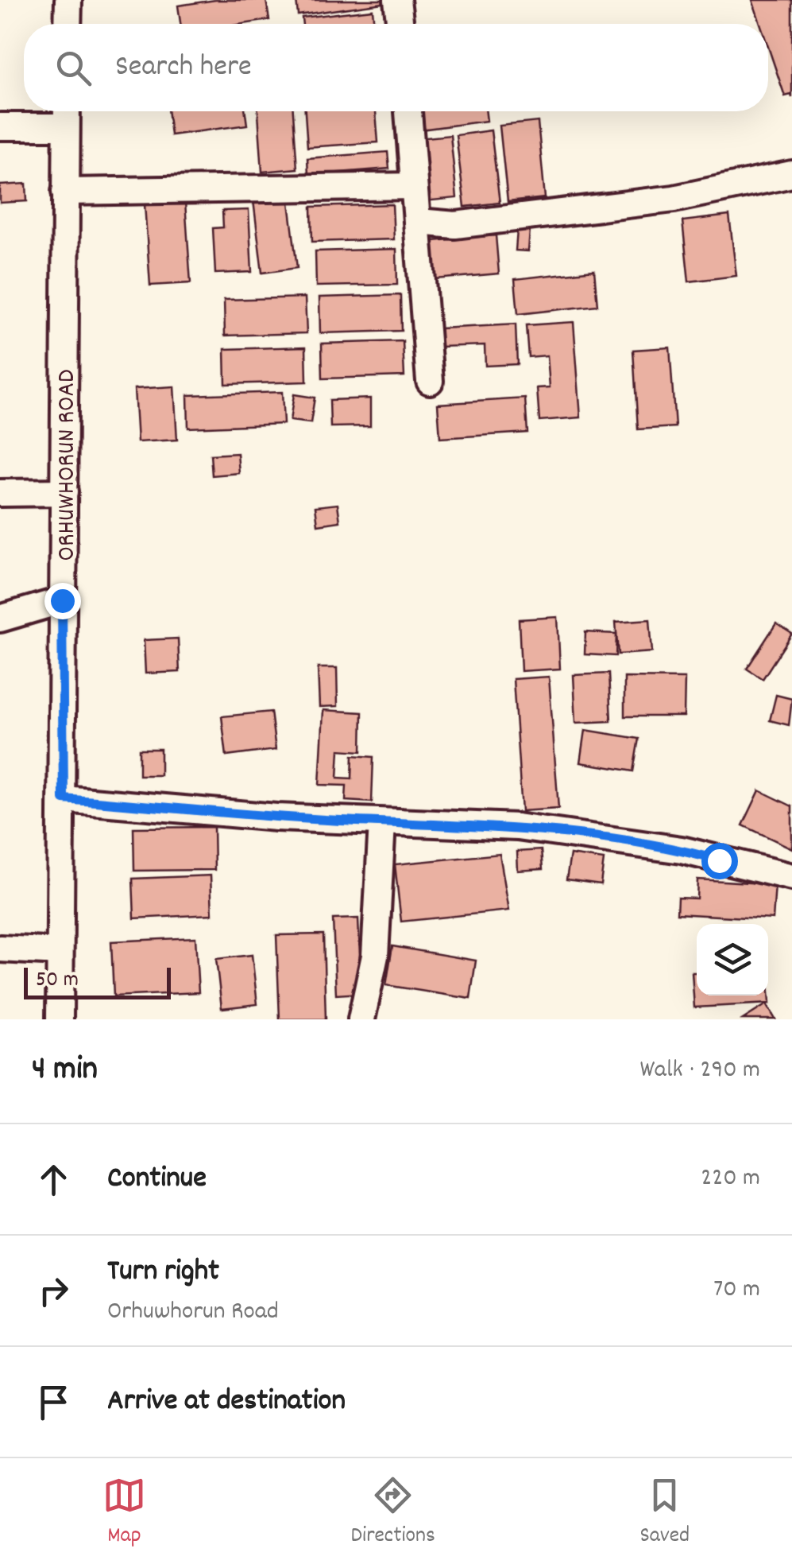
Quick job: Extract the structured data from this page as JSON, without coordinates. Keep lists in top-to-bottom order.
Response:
{
  "streets": {
    "street": ["ORHUWHORUN ROAD"]
  },
  "scale_bar": "50 m",
  "page": {
    "search": "Search here",
    "scale": "50 m",
    "heading": ["4 min", "Walk · 290 m"],
    "list": [
      ["Continue", "220 m"],
      ["Turn right", "Orhuwhorun Road", "70 m"],
      "Arrive at destination"
    ],
    "nav": ["Map", "Directions", "Saved"]
  }
}
